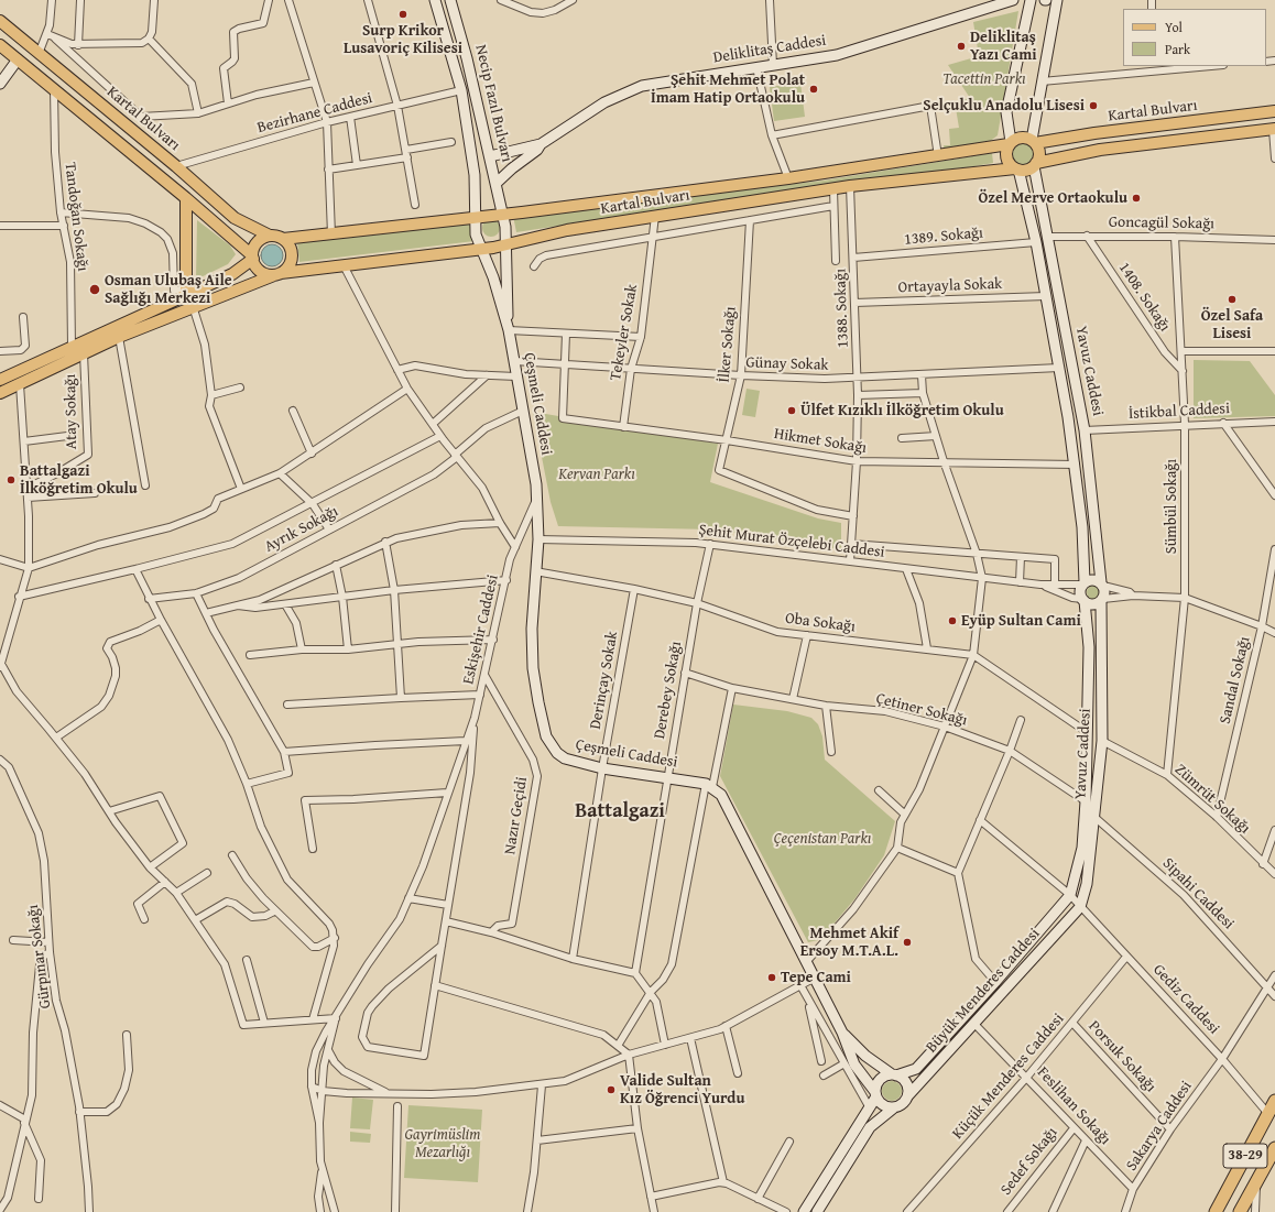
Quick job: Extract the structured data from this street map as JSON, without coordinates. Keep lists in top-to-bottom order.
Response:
{
  "streets": {
    "highway": ["38-29"],
    "main road": ["Kartal Bulvarı"],
    "street": [
      "Deliklitaş Caddesi",
      "Necip Fazıl Bulvarı",
      "Bezirhane Caddesi",
      "Tandoğan Sokağı",
      "Goncagül Sokağı",
      "1389. Sokağı",
      "Ortayayla Sokak",
      "1408. Sokağı",
      "1388. Sokağı",
      "Tekeyler Sokak",
      "İlker Sokağı",
      "Günay Sokak",
      "Yavuz Caddesi",
      "Çeşmeli Caddesi",
      "Atay Sokağı",
      "İstikbal Caddesi",
      "Hikmet Sokağı",
      "Sümbül Sokağı",
      "Ayrık Sokağı",
      "Şehit Murat Özçelebi Caddesi",
      "Oba Sokağı",
      "Eskişehir Caddesi",
      "Derinçay Sokak",
      "Sandal Sokağı",
      "Derebey Sokağı",
      "Çetiner Sokağı",
      "Zümrüt Sokağı",
      "Nazır Geçidi",
      "Sipahi Caddesi",
      "Gürpınar Sokağı",
      "Büyük Menderes Caddesi",
      "Gediz Caddesi",
      "Porsuk Sokağı",
      "Küçük Menderes Caddesi",
      "Feslihan Sokağı",
      "Sakarya Caddesi",
      "Sedef Sokağı"
    ]
  },
  "crossings": [
    ["Deliklitaş Caddesi", "Necip Fazıl Bulvarı"],
    ["Necip Fazıl Bulvarı", "Kartal Bulvarı"],
    ["Necip Fazıl Bulvarı", "Bezirhane Caddesi"],
    ["Necip Fazıl Bulvarı", "Çeşmeli Caddesi"],
    ["Kartal Bulvarı", "Bezirhane Caddesi"],
    ["Kartal Bulvarı", "1388. Sokağı"],
    ["Kartal Bulvarı", "Tekeyler Sokak"],
    ["Kartal Bulvarı", "Yavuz Caddesi"],
    ["Kartal Bulvarı", "Çeşmeli Caddesi"],
    ["Kartal Bulvarı", "Atay Sokağı"],
    ["Goncagül Sokağı", "1408. Sokağı"],
    ["Goncagül Sokağı", "Yavuz Caddesi"],
    ["Goncagül Sokağı", "Sümbül Sokağı"],
    ["1389. Sokağı", "1388. Sokağı"],
    ["1389. Sokağı", "Yavuz Caddesi"],
    ["Ortayayla Sokak", "1388. Sokağı"],
    ["Ortayayla Sokak", "Yavuz Caddesi"],
    ["1408. Sokağı", "Sümbül Sokağı"],
    ["1388. Sokağı", "İlker Sokağı"],
    ["1388. Sokağı", "Günay Sokak"],
    ["1388. Sokağı", "Hikmet Sokağı"],
    ["1388. Sokağı", "Şehit Murat Özçelebi Caddesi"],
    ["Tekeyler Sokak", "Günay Sokak"],
    ["Tekeyler Sokak", "Hikmet Sokağı"],
    ["İlker Sokağı", "Günay Sokak"],
    ["İlker Sokağı", "Hikmet Sokağı"],
    ["Günay Sokak", "Yavuz Caddesi"],
    ["Günay Sokak", "Çeşmeli Caddesi"],
    ["Günay Sokak", "Hikmet Sokağı"],
    ["Yavuz Caddesi", "İstikbal Caddesi"],
    ["Yavuz Caddesi", "Hikmet Sokağı"],
    ["Yavuz Caddesi", "Şehit Murat Özçelebi Caddesi"],
    ["Yavuz Caddesi", "Oba Sokağı"],
    ["Yavuz Caddesi", "Çetiner Sokağı"],
    ["Yavuz Caddesi", "Zümrüt Sokağı"],
    ["Yavuz Caddesi", "Sipahi Caddesi"],
    ["Yavuz Caddesi", "Büyük Menderes Caddesi"],
    ["Yavuz Caddesi", "Gediz Caddesi"],
    ["Çeşmeli Caddesi", "Ayrık Sokağı"],
    ["Çeşmeli Caddesi", "Şehit Murat Özçelebi Caddesi"],
    ["Çeşmeli Caddesi", "Oba Sokağı"],
    ["Çeşmeli Caddesi", "Eskişehir Caddesi"],
    ["Çeşmeli Caddesi", "Derinçay Sokak"],
    ["Çeşmeli Caddesi", "Derebey Sokağı"],
    ["İstikbal Caddesi", "Sümbül Sokağı"],
    ["Sümbül Sokağı", "Zümrüt Sokağı"],
    ["Şehit Murat Özçelebi Caddesi", "Derebey Sokağı"],
    ["Oba Sokağı", "Derinçay Sokak"],
    ["Oba Sokağı", "Derebey Sokağı"],
    ["Eskişehir Caddesi", "Nazır Geçidi"],
    ["Sandal Sokağı", "Zümrüt Sokağı"],
    ["Derebey Sokağı", "Çetiner Sokağı"],
    ["Sipahi Caddesi", "Sakarya Caddesi"],
    ["Büyük Menderes Caddesi", "Gediz Caddesi"],
    ["Büyük Menderes Caddesi", "Feslihan Sokağı"],
    ["Gediz Caddesi", "Küçük Menderes Caddesi"],
    ["Gediz Caddesi", "Sakarya Caddesi"],
    ["Gediz Caddesi", "38-29"],
    ["Porsuk Sokağı", "Küçük Menderes Caddesi"],
    ["Porsuk Sokağı", "Sakarya Caddesi"],
    ["Küçük Menderes Caddesi", "Feslihan Sokağı"],
    ["Feslihan Sokağı", "Sakarya Caddesi"],
    ["Feslihan Sokağı", "Sedef Sokağı"]
  ],
  "districts": ["Battalgazi"],
  "parks": [
    "Tacettin Parkı",
    "Kervan Parkı",
    "Çeçenistan Parkı",
    "Gayrimüslim Mezarlığı"
  ],
  "places": [
    "Surp Krikor Lusavoriç Kilisesi",
    "Deliklitaş Yazı Cami",
    "Şehit Mehmet Polat İmam Hatip Ortaokulu",
    "Selçuklu Anadolu Lisesi",
    "Özel Merve Ortaokulu",
    "Osman Ulubaş Aile Sağlığı Merkezi",
    "Özel Safa Lisesi",
    "Ülfet Kızıklı İlköğretim Okulu",
    "Battalgazi İlköğretim Okulu",
    "Eyüp Sultan Cami",
    "Mehmet Akif Ersoy M.T.A.L.",
    "Tepe Cami",
    "Valide Sultan Kız Öğrenci Yurdu"
  ],
  "legend": ["Yol", "Park"]
}
